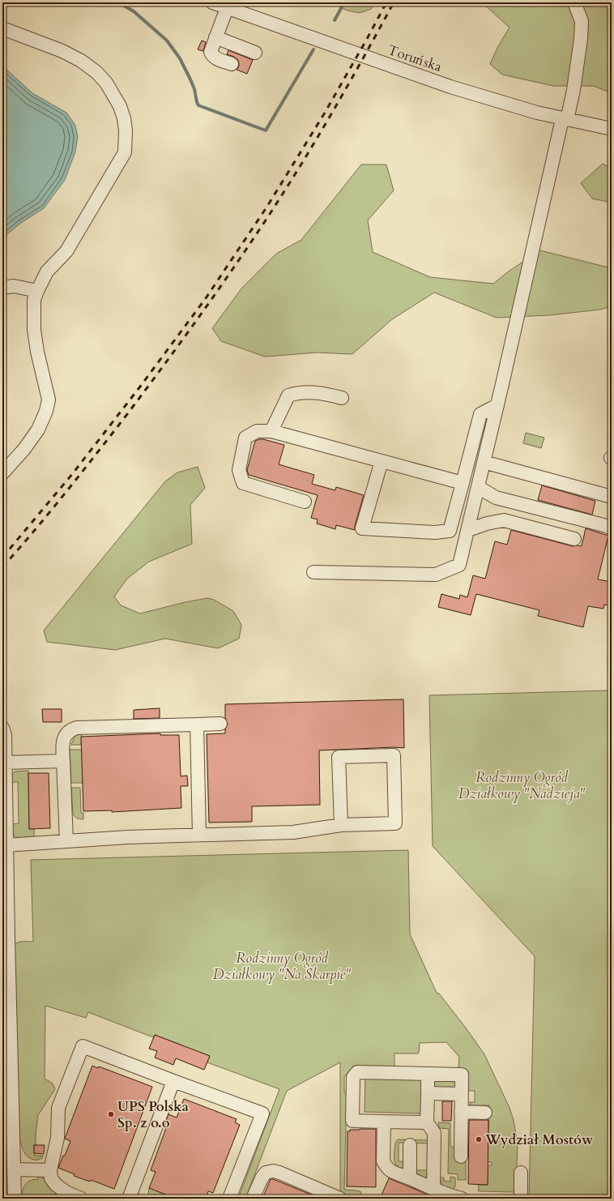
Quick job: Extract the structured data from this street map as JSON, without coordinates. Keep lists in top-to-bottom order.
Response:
{
  "streets": {
    "street": ["Toruńska"]
  },
  "parks": ["Rodzinny Ogród Działkowy \"Nadzieja\"", "Rodzinny Ogród Działkowy \"Na Skarpie\""],
  "places": ["UPS Polska Sp. z o.o", "Wydział Mostów"]
}
